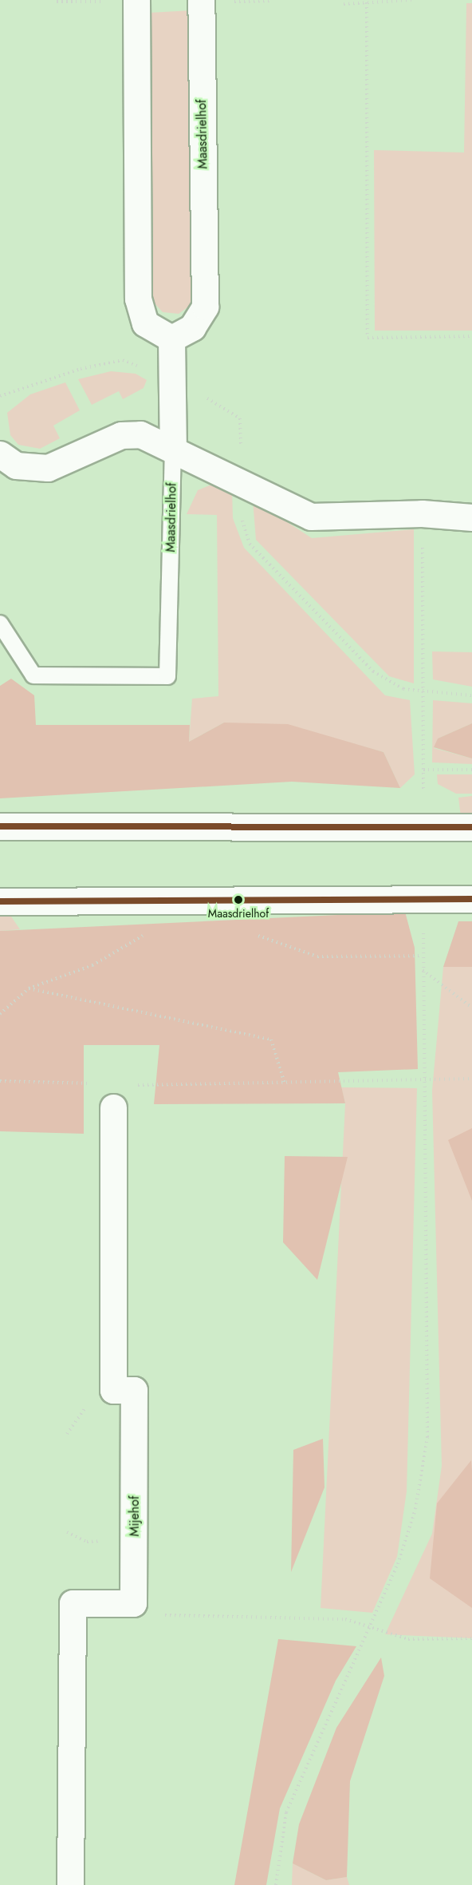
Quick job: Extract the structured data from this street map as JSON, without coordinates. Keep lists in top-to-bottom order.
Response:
{
  "streets": {
    "street": ["Maasdrielhof", "Mijehof"]
  },
  "places": ["Maasdrielhof"]
}
